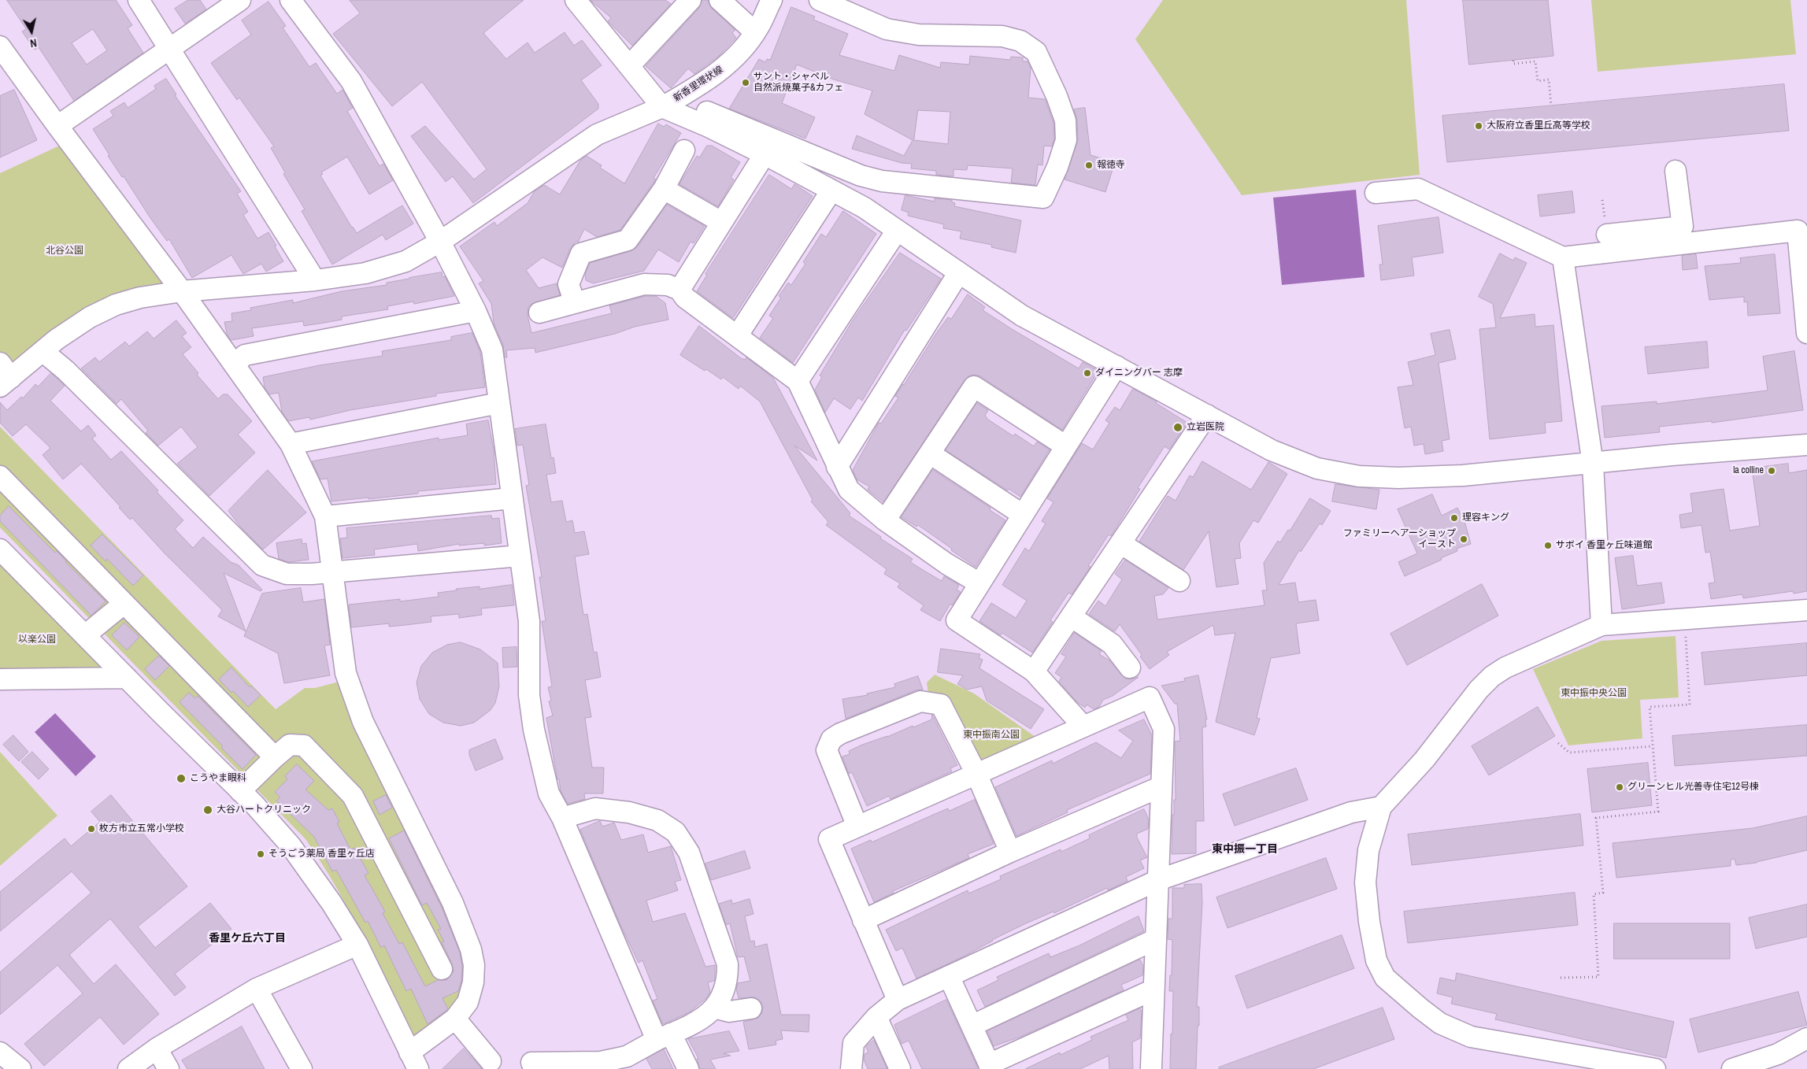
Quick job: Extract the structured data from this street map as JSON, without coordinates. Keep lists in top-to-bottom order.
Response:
{
  "streets": {
    "street": ["新香里環状線"]
  },
  "districts": ["東中振一丁目", "香里ケ丘六丁目"],
  "parks": [
    "北谷公園",
    "以楽公園",
    "東中振中央公園",
    "東中振南公園"
  ],
  "places": [
    "サント・シャペル 自然派焼菓子&カフェ",
    "大阪府立香里丘高等学校",
    "報徳寺",
    "ダイニングバー 志摩",
    "立岩医院",
    "la colline",
    "理容キング",
    "ファミリーヘアーショップ イースト",
    "サボイ 香里ヶ丘味道館",
    "こうやま眼科",
    "グリーンヒル光善寺住宅12号棟",
    "大谷ハートクリニック",
    "枚方市立五常小学校",
    "そうごう薬局 香里ヶ丘店"
  ],
  "north": "bottom"
}
